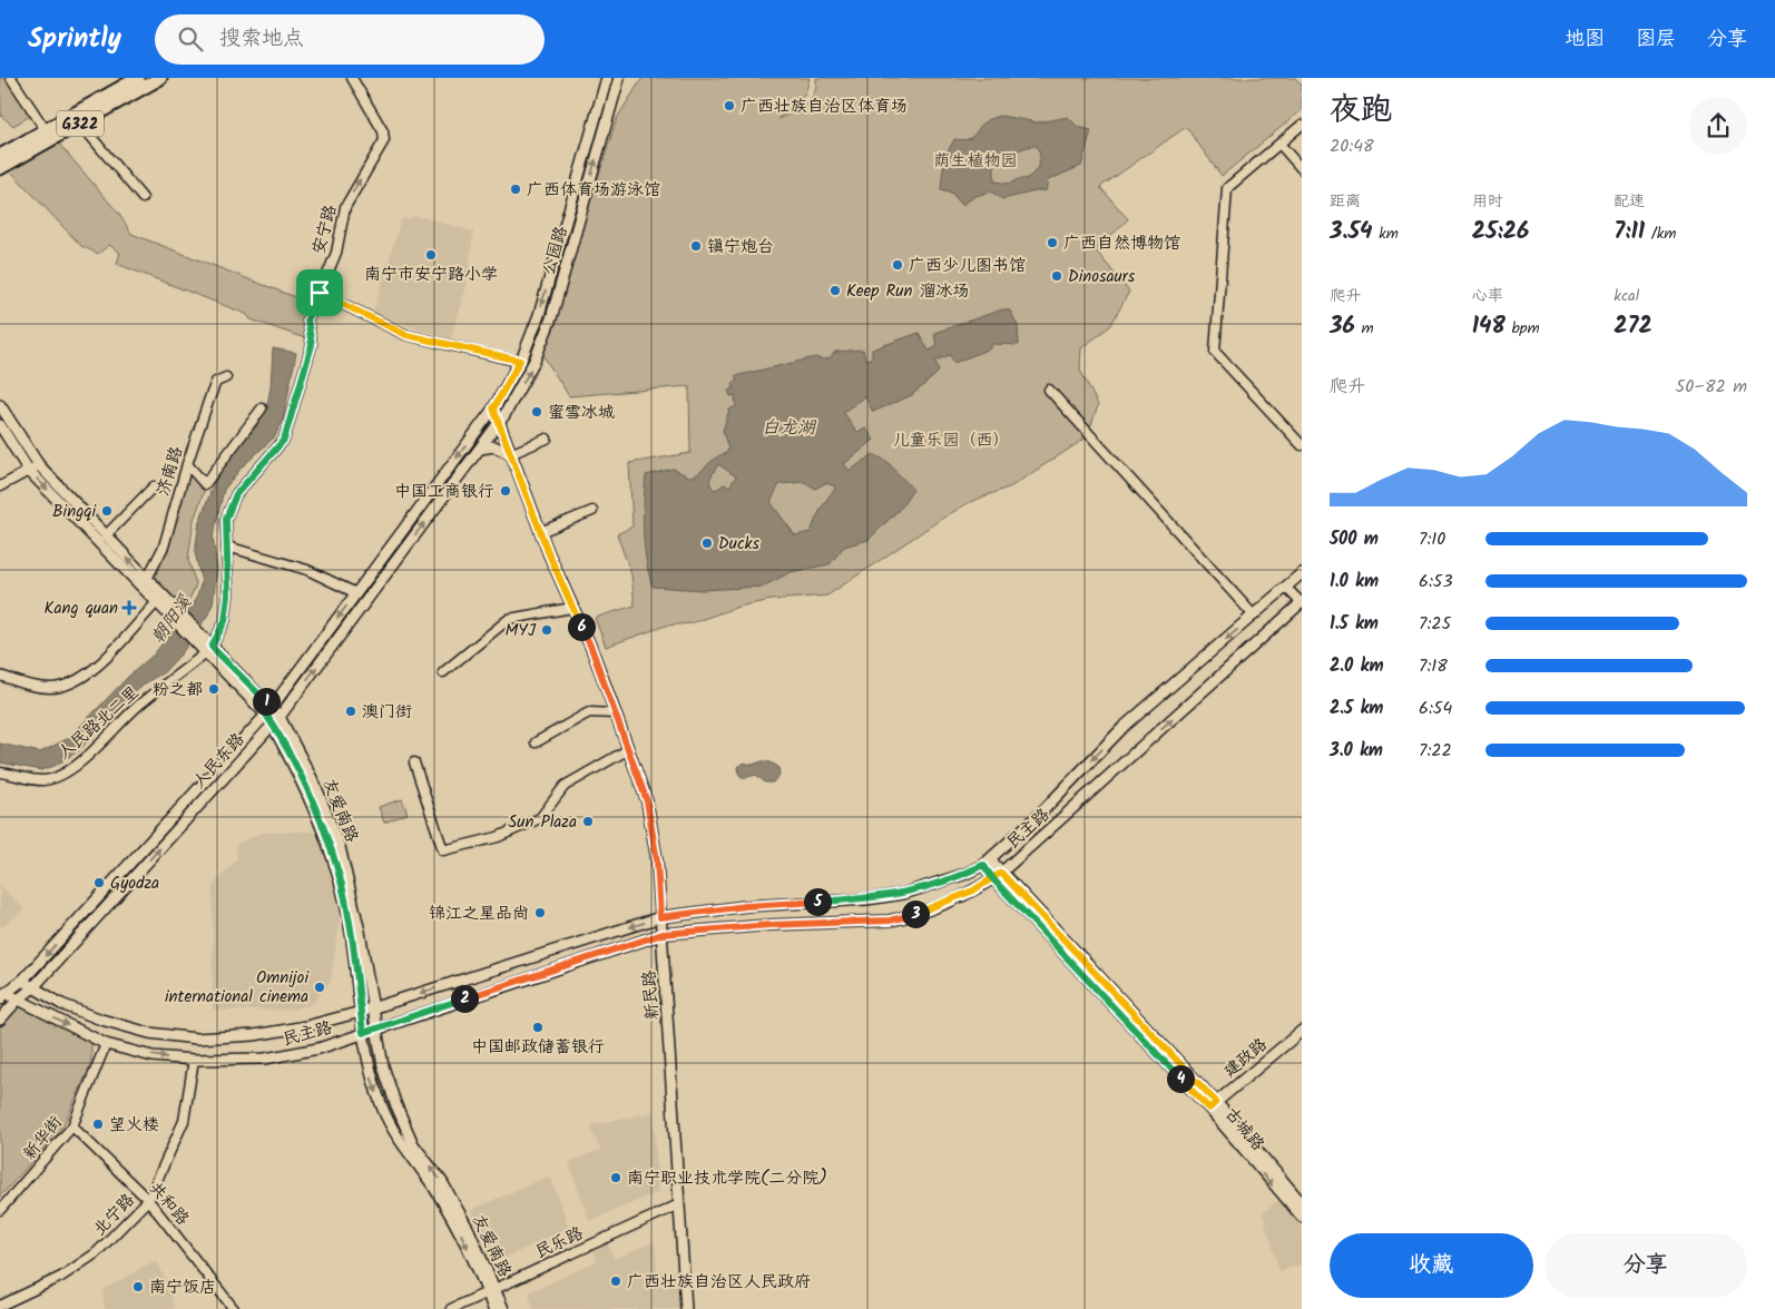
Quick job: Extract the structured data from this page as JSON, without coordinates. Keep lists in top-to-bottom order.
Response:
{
  "streets": {
    "highway": ["G322"],
    "main road": [
      "公园路",
      "人民东路",
      "友爱南路",
      "民主路",
      "新民路",
      "建政路",
      "古城路"
    ],
    "street": [
      "安宁路",
      "济南路",
      "人民路北二里",
      "新华街",
      "共和路",
      "北宁路",
      "民乐路"
    ]
  },
  "crossings": [
    ["安宁路", "人民路北二里"],
    ["安宁路", "友爱南路"],
    ["公园路", "人民东路"],
    ["公园路", "新民路"],
    ["济南路", "友爱南路"],
    ["人民路北二里", "友爱南路"],
    ["人民东路", "友爱南路"],
    ["人民东路", "民主路"],
    ["人民东路", "新民路"],
    ["友爱南路", "民主路"],
    ["友爱南路", "民乐路"],
    ["民主路", "新民路"],
    ["民主路", "古城路"],
    ["民主路", "新华街"],
    ["民主路", "北宁路"],
    ["新民路", "民乐路"],
    ["建政路", "古城路"],
    ["新华街", "共和路"],
    ["共和路", "北宁路"]
  ],
  "water": ["白龙湖", "朝阳溪"],
  "parks": ["荫生植物园", "儿童乐园（西）"],
  "places": {
    "other": [
      "广西壮族自治区体育场",
      "广西体育场游泳馆",
      "广西自然博物馆",
      "镇宁炮台",
      "南宁市安宁路小学",
      "广西少儿图书馆",
      "Dinosaurs",
      "Keep Run 溜冰场",
      "蜜雪冰城",
      "中国工商银行",
      "Bingqi",
      "Ducks",
      "MYJ",
      "粉之都",
      "澳门街",
      "Sun Plaza",
      "Gyodza",
      "锦江之星品尚",
      "Omnijoi international cinema",
      "中国邮政储蓄银行",
      "望火楼",
      "南宁职业技术学院(二分院)",
      "广西壮族自治区人民政府",
      "南宁饭店"
    ],
    "health": ["Kang quan"]
  },
  "page": {
    "header": "Sprintly",
    "search": "搜索地点",
    "nav": ["地图", "图层", "分享"],
    "heading": ["夜跑", "20:48"],
    "stats": [
      ["距离", "3.54 km"],
      ["用时", "25:26"],
      ["配速", "7:11 /km"],
      ["爬升", "36 m"],
      ["心率", "148 bpm"],
      ["kcal", "272"]
    ],
    "chart": ["爬升", "50–82 m"],
    "list": [
      {
        "name": "500 m",
        "note": "7:10"
      },
      {
        "name": "1.0 km",
        "note": "6:53"
      },
      {
        "name": "1.5 km",
        "note": "7:25"
      },
      {
        "name": "2.0 km",
        "note": "7:18"
      },
      {
        "name": "2.5 km",
        "note": "6:54"
      },
      {
        "name": "3.0 km",
        "note": "7:22"
      }
    ],
    "pins": [
      "6",
      "1",
      "5",
      "3",
      "2",
      "4"
    ],
    "buttons": ["收藏", "分享"]
  }
}
